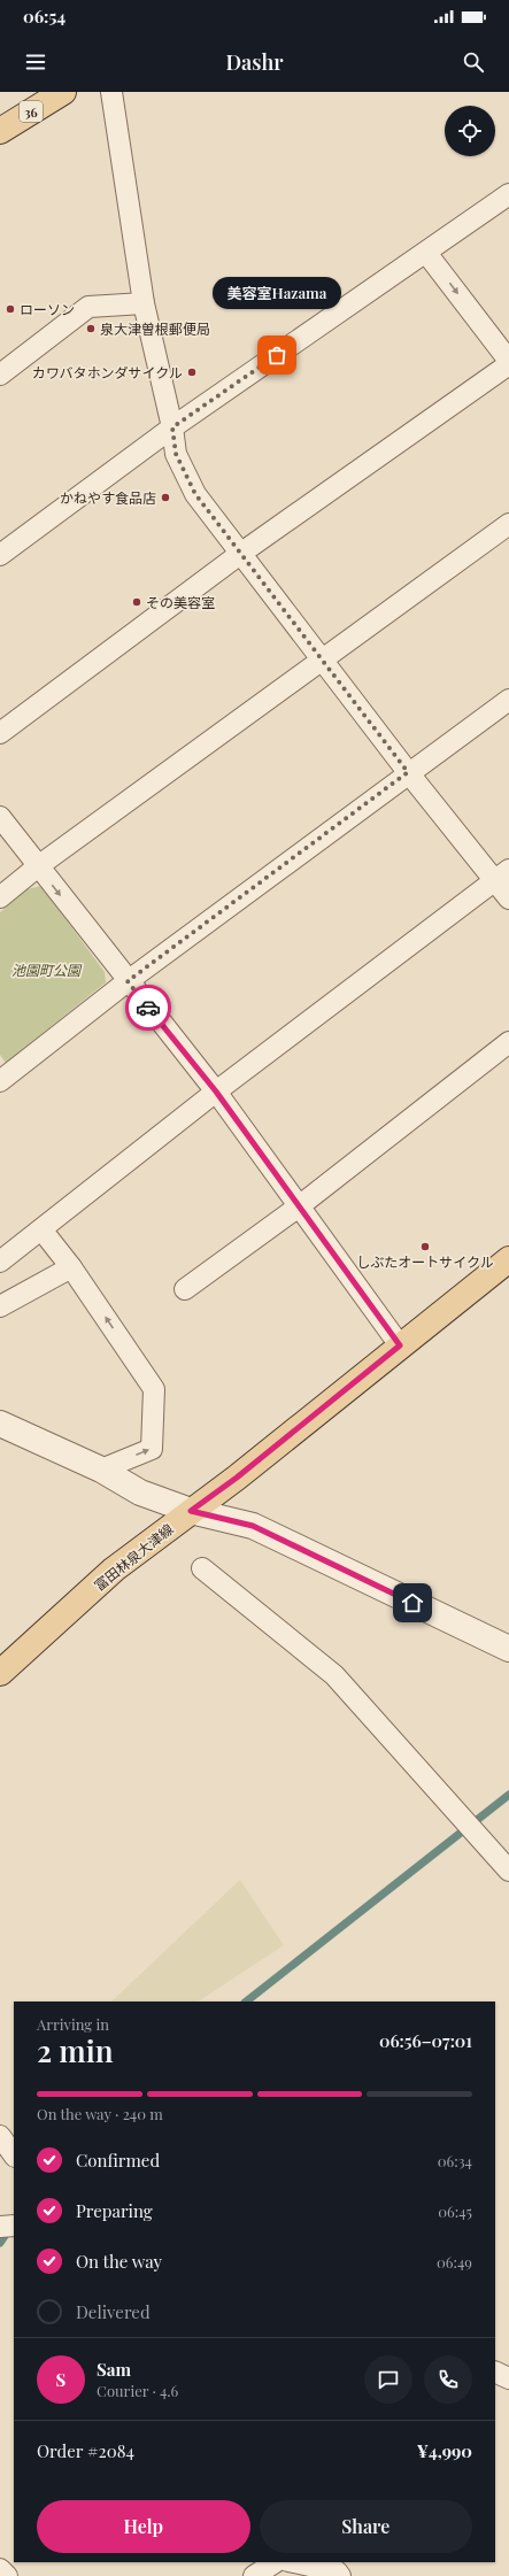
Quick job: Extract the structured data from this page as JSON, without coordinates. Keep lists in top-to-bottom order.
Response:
{
  "streets": {
    "main road": ["36", "富田林泉大津線"]
  },
  "parks": ["池園町公園"],
  "places": [
    "ローソン",
    "泉大津曽根郵便局",
    "美容室Hazama",
    "カワバタホンダサイクル",
    "かねやす食品店",
    "その美容室",
    "しぶたオートサイクル"
  ],
  "page": {
    "status": "06:54",
    "header": "Dashr",
    "bubble": "美容室Hazama",
    "heading": ["2 min", "Arriving in", "06:56–07:01"],
    "panel": [
      "Sam",
      "Courier · 4.6",
      "Order #2084",
      "¥4,990"
    ],
    "bar": "On the way · 240 m",
    "list": [
      ["Confirmed", "06:34"],
      ["Preparing", "06:45"],
      ["On the way", "06:49"],
      "Delivered"
    ],
    "round": "S",
    "buttons": ["Help", "Share"]
  }
}
